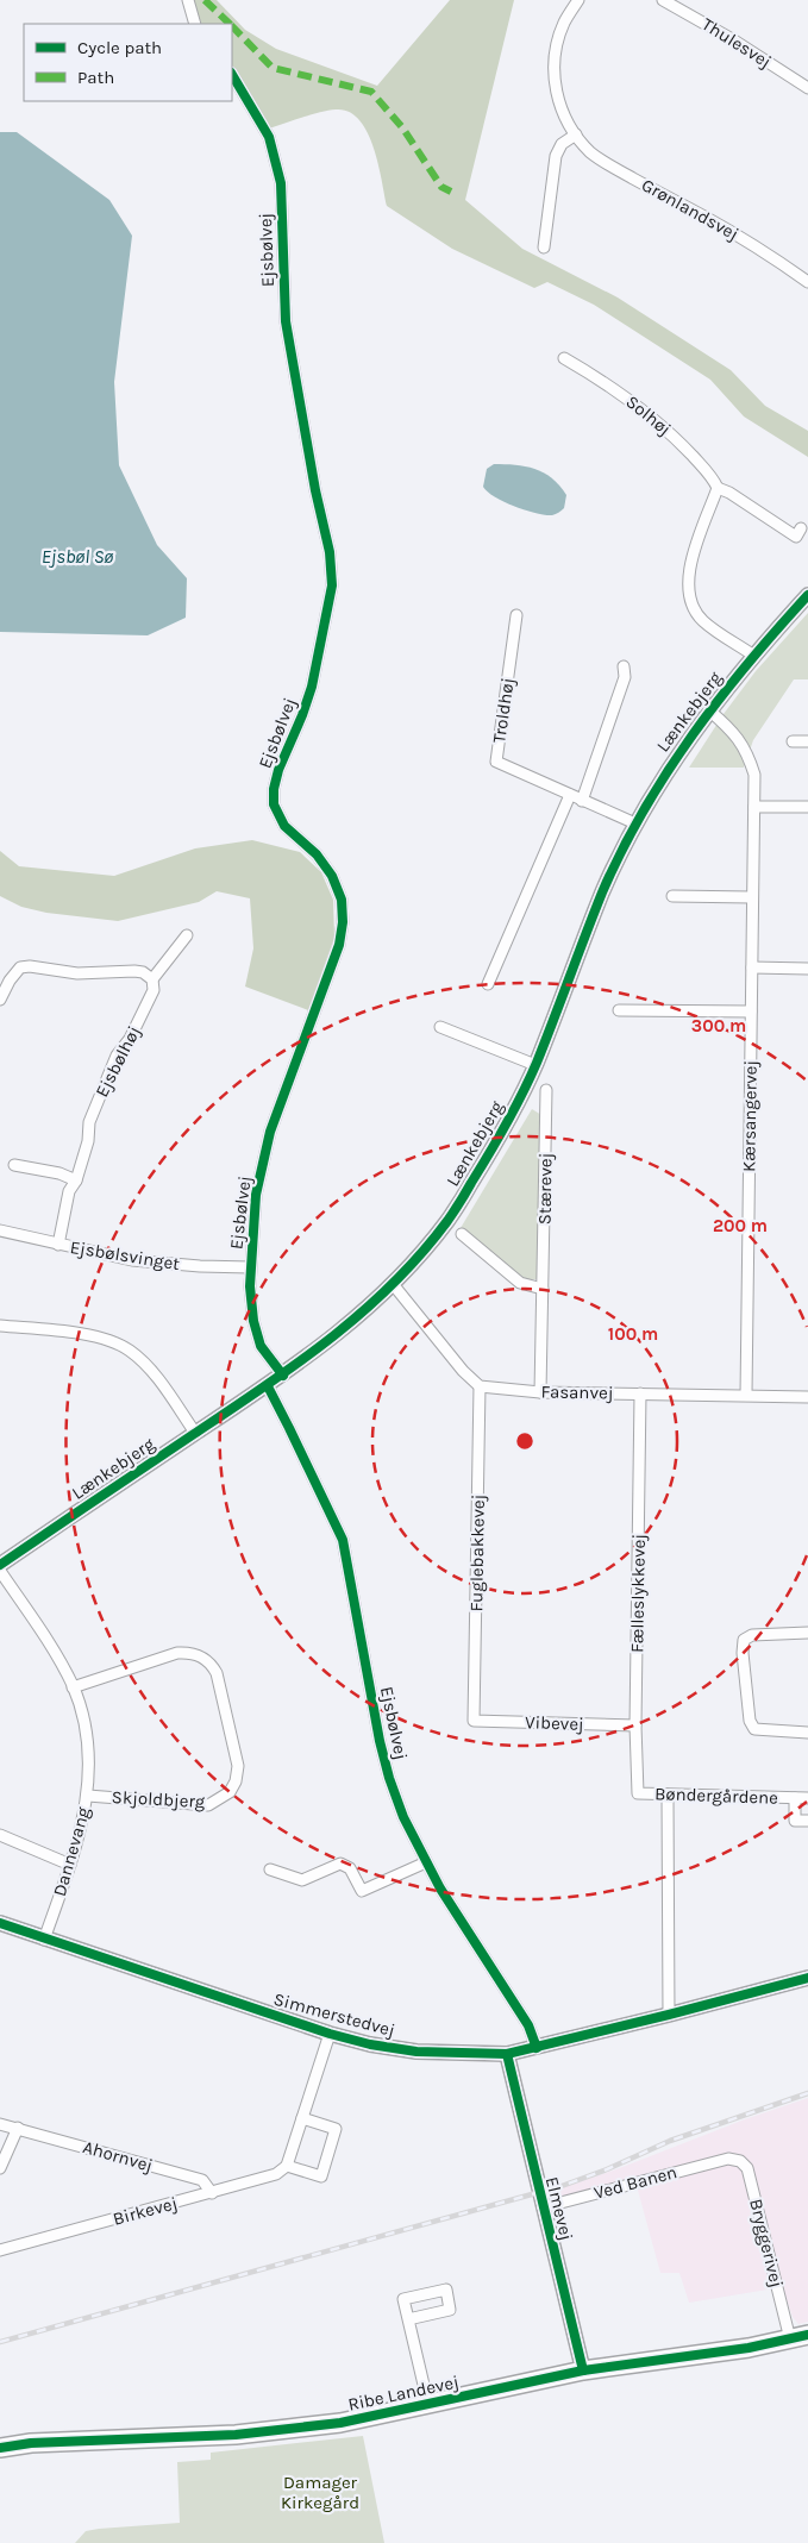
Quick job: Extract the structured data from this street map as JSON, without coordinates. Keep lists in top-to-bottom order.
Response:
{
  "streets": {
    "main road": ["Ribe Landevej"],
    "street": [
      "Thulesvej",
      "Grønlandsvej",
      "Ejsbølvej",
      "Solhøj",
      "Troldhøj",
      "Lænkebjerg",
      "Ejsbølhøj",
      "Kærsangervej",
      "Stærevej",
      "Ejsbølsvinget",
      "Fasanvej",
      "Fuglebakkevej",
      "Fælleslykkevej",
      "Vibevej",
      "Bøndergårdene",
      "Skjoldbjerg",
      "Dannevang",
      "Simmerstedvej",
      "Ahornvej",
      "Ved Banen",
      "Elmevej",
      "Birkevej",
      "Bryggerivej"
    ]
  },
  "crossings": [
    ["Ejsbølvej", "Lænkebjerg"],
    ["Ejsbølvej", "Ejsbølsvinget"],
    ["Ejsbølvej", "Simmerstedvej"],
    ["Troldhøj", "Lænkebjerg"],
    ["Lænkebjerg", "Kærsangervej"],
    ["Ejsbølhøj", "Ejsbølsvinget"],
    ["Kærsangervej", "Fasanvej"],
    ["Stærevej", "Fasanvej"],
    ["Fasanvej", "Fuglebakkevej"],
    ["Fasanvej", "Fælleslykkevej"],
    ["Fuglebakkevej", "Vibevej"],
    ["Fælleslykkevej", "Vibevej"],
    ["Fælleslykkevej", "Bøndergårdene"],
    ["Skjoldbjerg", "Dannevang"],
    ["Dannevang", "Simmerstedvej"],
    ["Simmerstedvej", "Elmevej"],
    ["Ahornvej", "Birkevej"],
    ["Ved Banen", "Elmevej"],
    ["Ved Banen", "Bryggerivej"],
    ["Elmevej", "Ribe Landevej"],
    ["Bryggerivej", "Ribe Landevej"]
  ],
  "water": ["Ejsbøl Sø"],
  "parks": ["Damager Kirkegård"],
  "legend": ["Cycle path", "Path"],
  "rings": ["300 m", "200 m", "100 m"]
}
